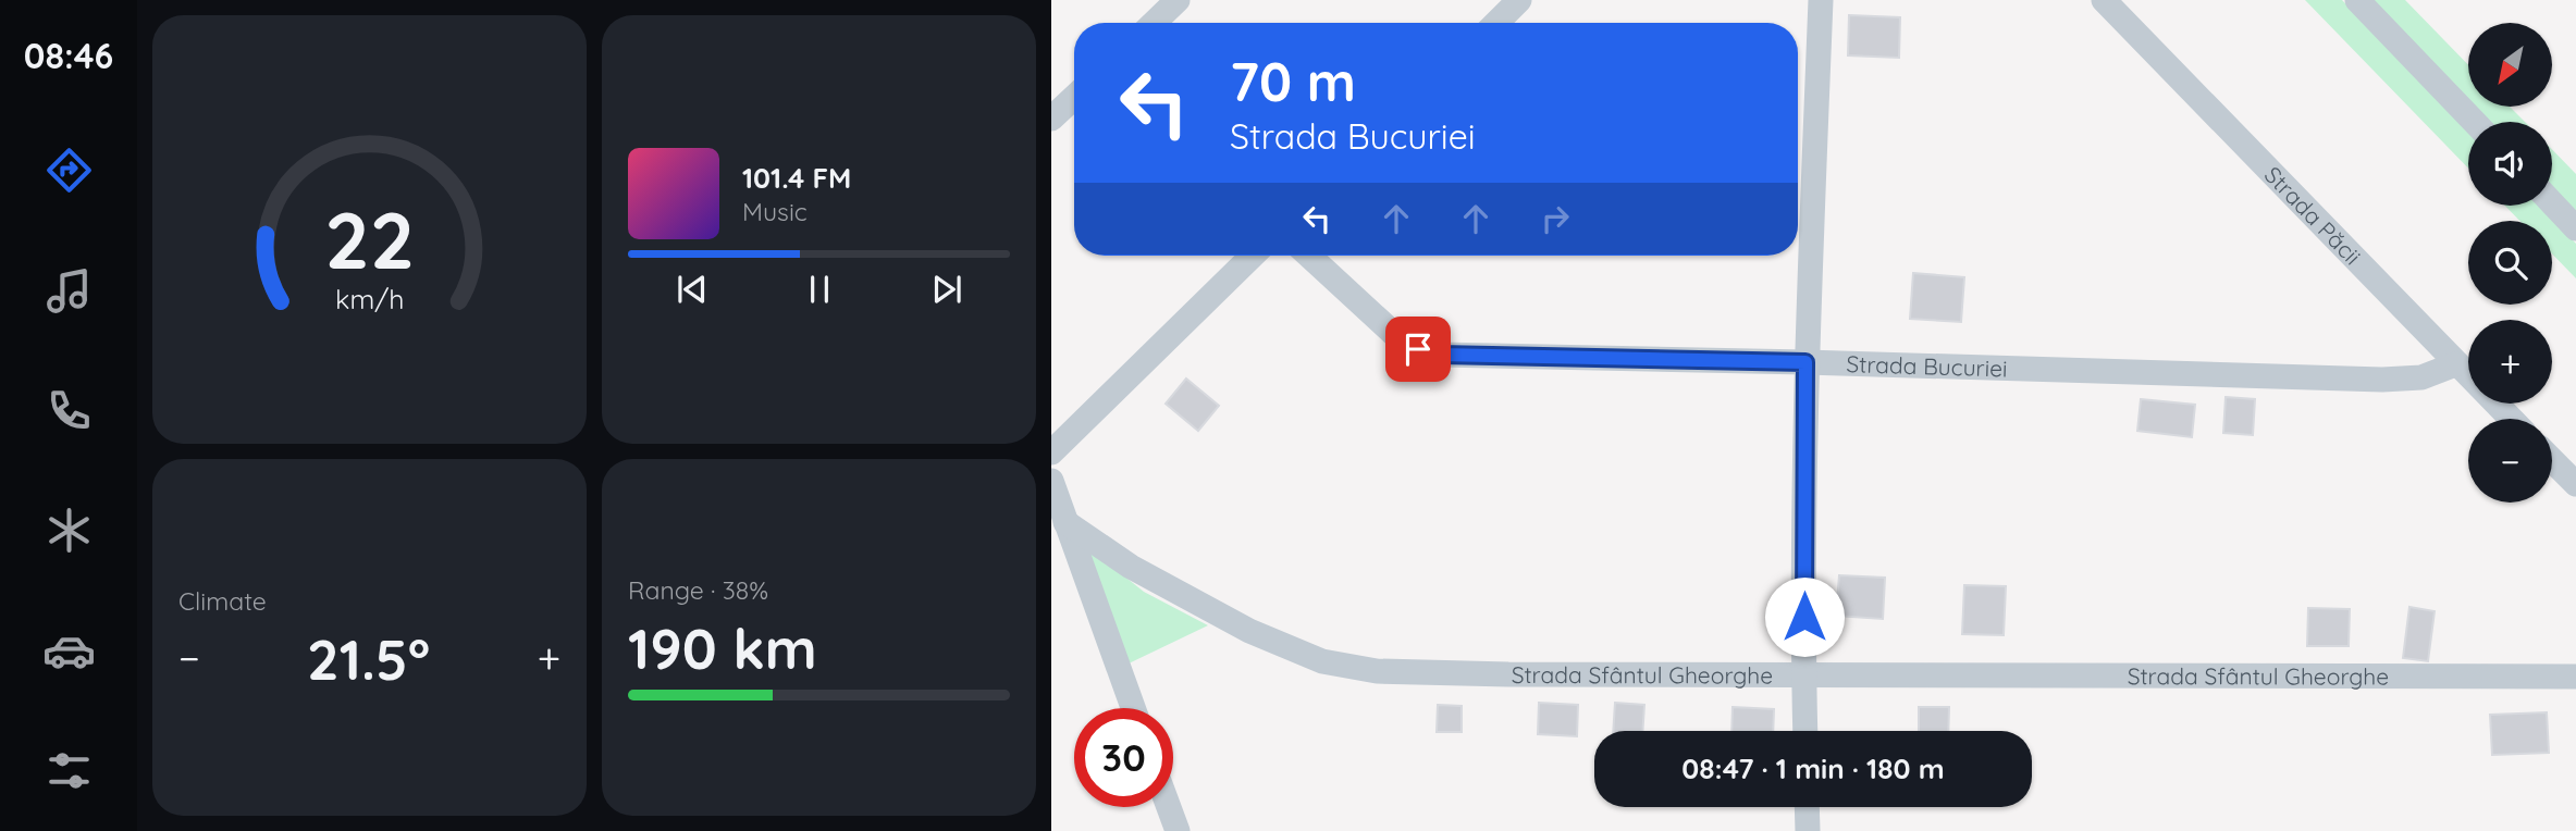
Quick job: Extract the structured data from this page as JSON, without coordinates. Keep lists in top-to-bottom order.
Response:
{
  "streets": {
    "street": ["Strada Păcii", "Strada Bucuriei", "Strada Sfântul Gheorghe"]
  },
  "crossings": [
    ["Strada Păcii", "Strada Bucuriei"]
  ],
  "north": "bottom left",
  "page": {
    "tabs": "08:46",
    "map_buttons": ["+", "−"],
    "turn": ["70 m", "Strada Bucuriei"],
    "song": ["101.4 FM", "Music"],
    "tile": [
      "Climate",
      ["Range · 38%", "190 km"]
    ],
    "heat": ["−", "21.5°", "+"],
    "limit": "30",
    "trip": "08:47 · 1 min · 180 m",
    "gauge": ["22", "km/h"]
  }
}
